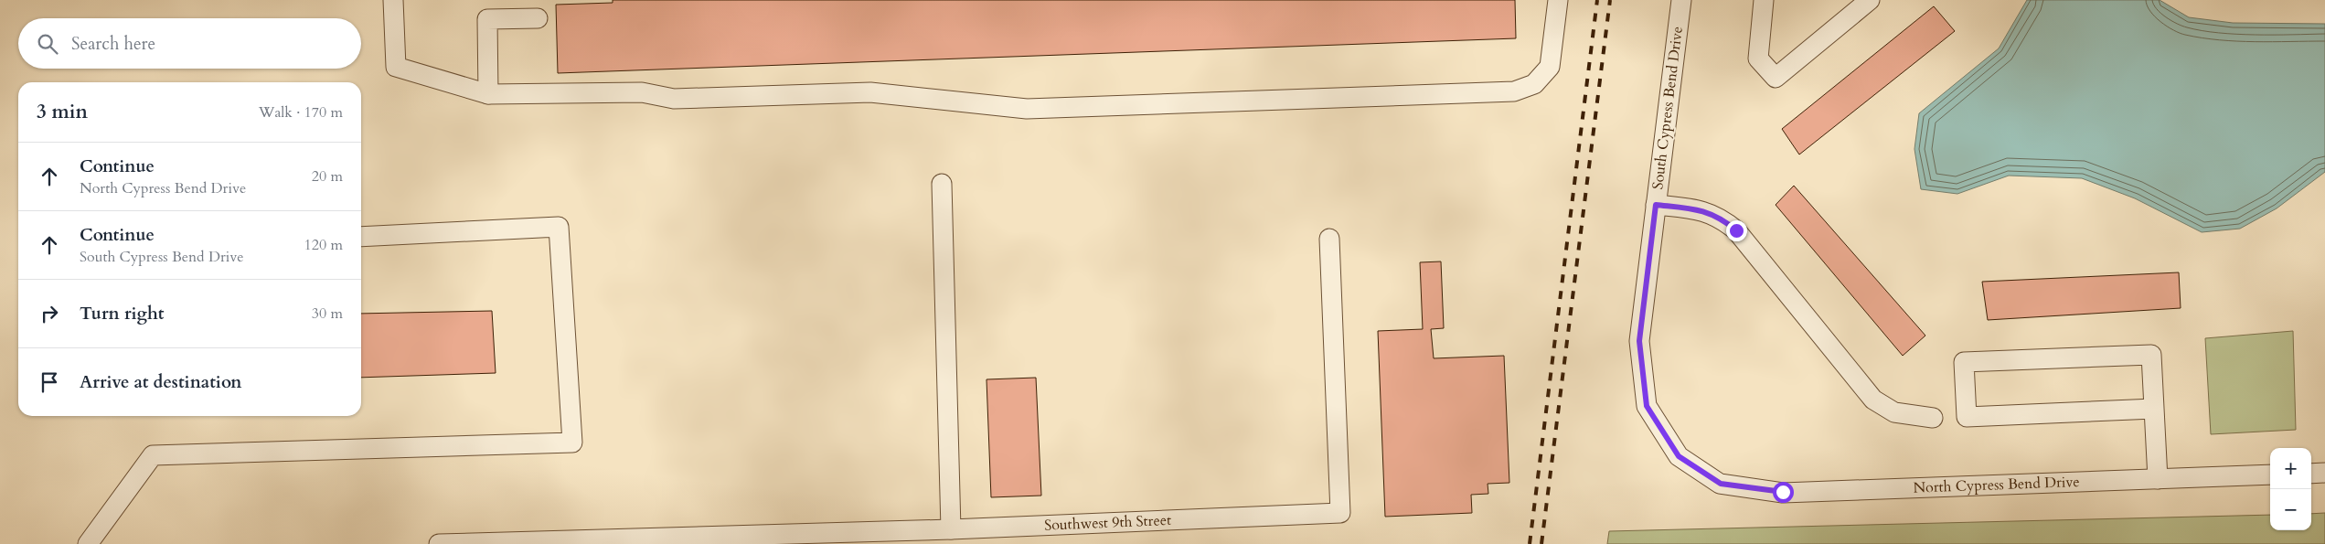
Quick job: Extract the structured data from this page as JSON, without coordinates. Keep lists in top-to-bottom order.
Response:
{
  "streets": {
    "street": ["South Cypress Bend Drive", "North Cypress Bend Drive", "Southwest 9th Street"]
  },
  "crossings": [
    ["South Cypress Bend Drive", "North Cypress Bend Drive"]
  ],
  "page": {
    "search": "Search here",
    "heading": ["3 min", "Walk · 170 m"],
    "list": [
      ["Continue", "North Cypress Bend Drive", "20 m"],
      ["Continue", "South Cypress Bend Drive", "120 m"],
      ["Turn right", "30 m"],
      "Arrive at destination"
    ],
    "map_buttons": ["+", "−"]
  }
}
